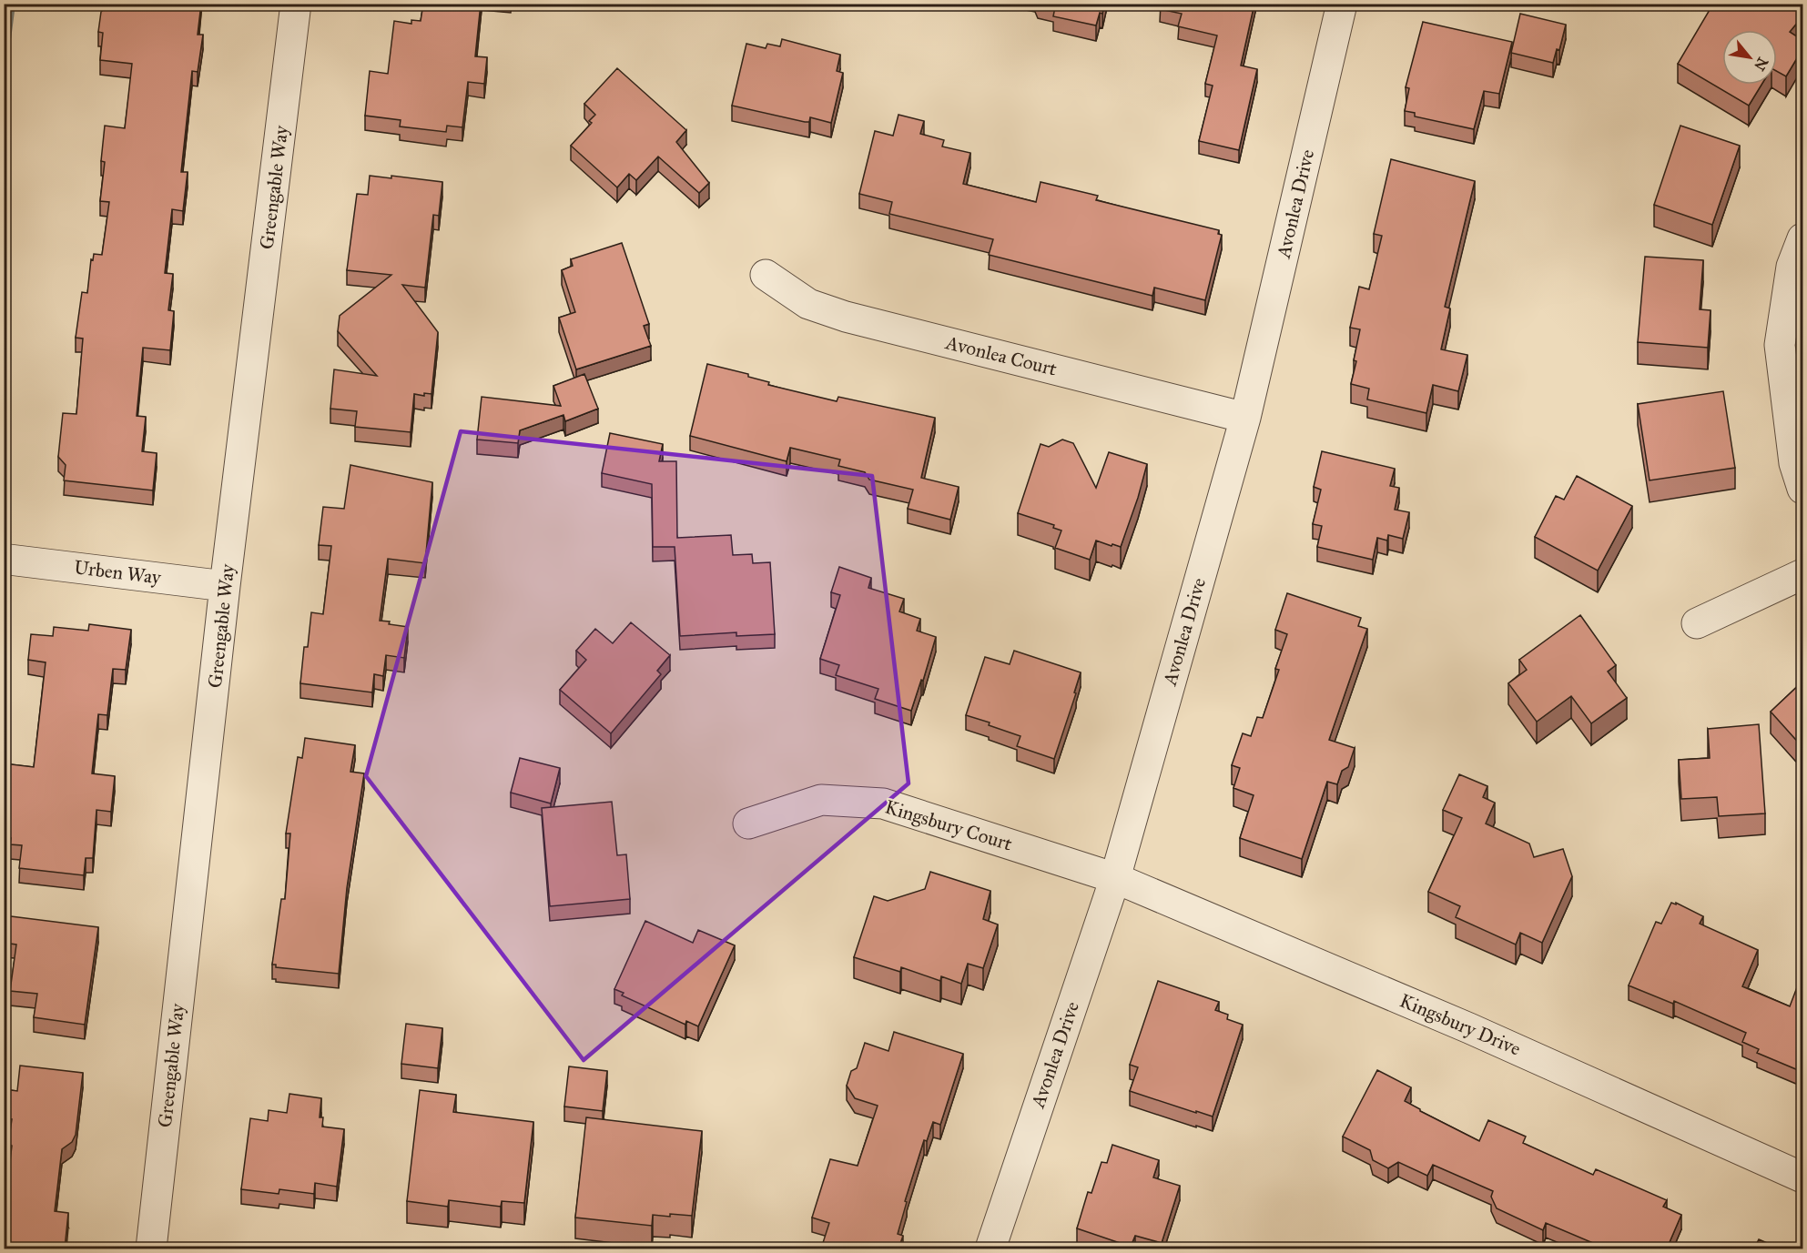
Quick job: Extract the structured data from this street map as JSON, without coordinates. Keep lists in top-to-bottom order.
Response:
{
  "streets": {
    "street": [
      "Greengable Way",
      "Avonlea Drive",
      "Avonlea Court",
      "Urben Way",
      "Kingsbury Court",
      "Kingsbury Drive"
    ]
  },
  "crossings": [
    ["Greengable Way", "Urben Way"],
    ["Avonlea Drive", "Avonlea Court"],
    ["Avonlea Drive", "Kingsbury Court"],
    ["Avonlea Drive", "Kingsbury Drive"],
    ["Kingsbury Court", "Kingsbury Drive"]
  ],
  "north": "bottom right"
}
